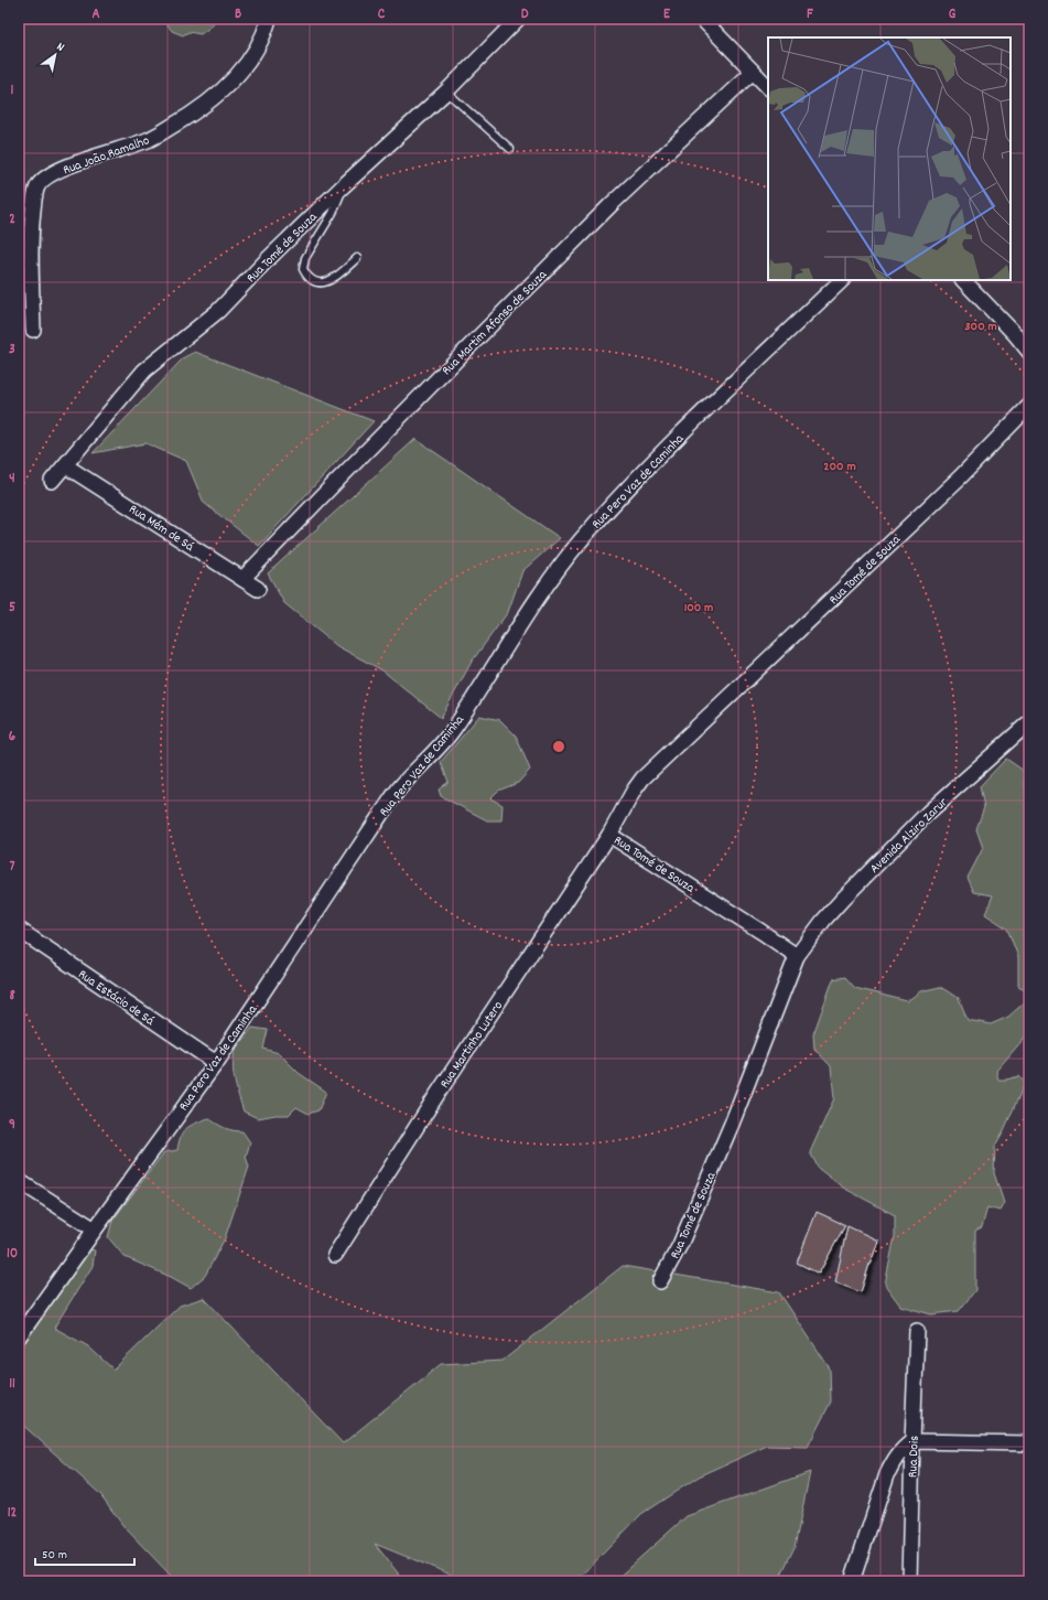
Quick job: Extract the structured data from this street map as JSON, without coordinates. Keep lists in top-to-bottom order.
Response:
{
  "streets": {
    "street": [
      "Rua João Ramalho",
      "Rua Tomé de Souza",
      "Rua Martim Afonso de Souza",
      "Rua Pero Vaz de Caminha",
      "Rua Mém de Sá",
      "Avenida Alziro Zarur",
      "Rua Estácio de Sá",
      "Rua Martinho Lutero",
      "Rua Dois"
    ]
  },
  "crossings": [
    ["Rua Tomé de Souza", "Rua Mém de Sá"],
    ["Rua Tomé de Souza", "Avenida Alziro Zarur"],
    ["Rua Tomé de Souza", "Rua Martinho Lutero"],
    ["Rua Martim Afonso de Souza", "Rua Mém de Sá"],
    ["Rua Pero Vaz de Caminha", "Rua Estácio de Sá"]
  ],
  "scale_bar": "50 m",
  "north": "top right",
  "grid": {
    "columns": [
      "A",
      "B",
      "C",
      "D",
      "E",
      "F",
      "G"
    ],
    "rows": [
      "1",
      "2",
      "3",
      "4",
      "5",
      "6",
      "7",
      "8",
      "9",
      "10",
      "11",
      "12"
    ]
  },
  "rings": ["300 m", "200 m", "100 m"]
}
